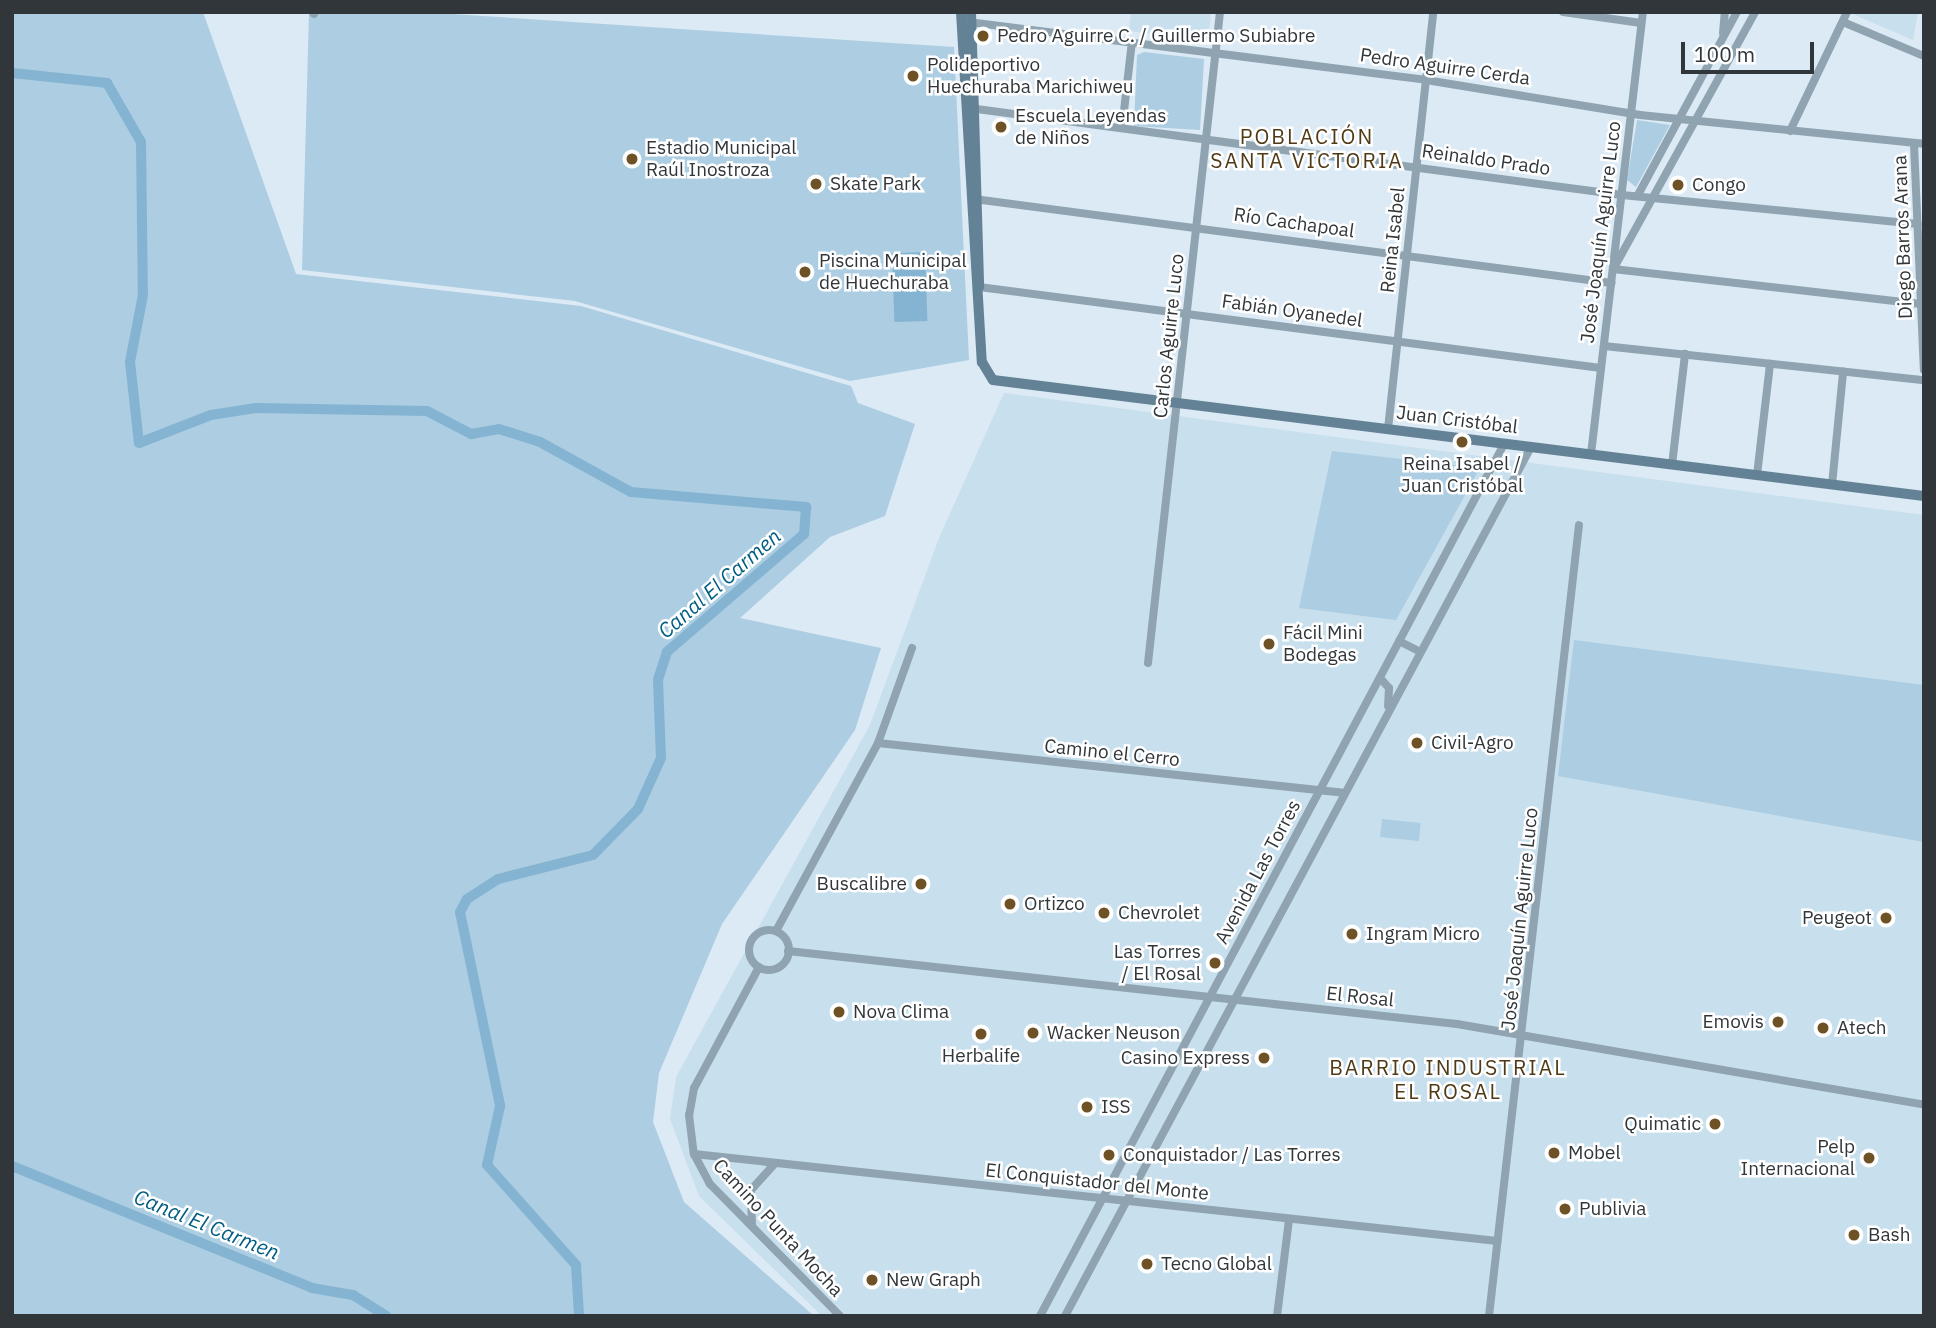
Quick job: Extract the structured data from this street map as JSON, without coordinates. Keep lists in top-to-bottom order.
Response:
{
  "streets": {
    "street": [
      "Pedro Aguirre Cerda",
      "Reinaldo Prado",
      "Río Cachapoal",
      "José Joaquín Aguirre Luco",
      "Diego Barros Arana",
      "Reina Isabel",
      "Fabián Oyanedel",
      "Carlos Aguirre Luco",
      "Juan Cristóbal",
      "Camino el Cerro",
      "Avenida Las Torres",
      "El Rosal",
      "El Conquistador del Monte",
      "Camino Punta Mocha"
    ]
  },
  "crossings": [
    ["Pedro Aguirre Cerda", "José Joaquín Aguirre Luco"],
    ["Pedro Aguirre Cerda", "Diego Barros Arana"],
    ["Pedro Aguirre Cerda", "Reina Isabel"],
    ["Pedro Aguirre Cerda", "Carlos Aguirre Luco"],
    ["Reinaldo Prado", "José Joaquín Aguirre Luco"],
    ["Reinaldo Prado", "Diego Barros Arana"],
    ["Reinaldo Prado", "Reina Isabel"],
    ["Reinaldo Prado", "Carlos Aguirre Luco"],
    ["Río Cachapoal", "José Joaquín Aguirre Luco"],
    ["Río Cachapoal", "Reina Isabel"],
    ["Río Cachapoal", "Carlos Aguirre Luco"],
    ["José Joaquín Aguirre Luco", "Fabián Oyanedel"],
    ["José Joaquín Aguirre Luco", "Juan Cristóbal"],
    ["José Joaquín Aguirre Luco", "El Rosal"],
    ["José Joaquín Aguirre Luco", "El Conquistador del Monte"],
    ["Reina Isabel", "Fabián Oyanedel"],
    ["Reina Isabel", "Juan Cristóbal"],
    ["Fabián Oyanedel", "Carlos Aguirre Luco"],
    ["Fabián Oyanedel", "Juan Cristóbal"],
    ["Carlos Aguirre Luco", "Juan Cristóbal"],
    ["Juan Cristóbal", "Avenida Las Torres"],
    ["Camino el Cerro", "Avenida Las Torres"],
    ["Avenida Las Torres", "El Rosal"],
    ["Avenida Las Torres", "El Conquistador del Monte"],
    ["El Rosal", "Camino Punta Mocha"],
    ["El Conquistador del Monte", "Camino Punta Mocha"]
  ],
  "districts": ["POBLACIÓN SANTA VICTORIA", "BARRIO INDUSTRIAL EL ROSAL"],
  "water": ["Canal El Carmen"],
  "places": [
    "Pedro Aguirre C. / Guillermo Subiabre",
    "Polideportivo Huechuraba Marichiweu",
    "Escuela Leyendas de Niños",
    "Estadio Municipal Raúl Inostroza",
    "Skate Park",
    "Congo",
    "Piscina Municipal de Huechuraba",
    "Reina Isabel / Juan Cristóbal",
    "Fácil Mini Bodegas",
    "Civil-Agro",
    "Buscalibre",
    "Ortizco",
    "Chevrolet",
    "Peugeot",
    "Ingram Micro",
    "Las Torres / El Rosal",
    "Nova Clima",
    "Emovis",
    "Atech",
    "Wacker Neuson",
    "Herbalife",
    "Casino Express",
    "ISS",
    "Quimatic",
    "Mobel",
    "Conquistador / Las Torres",
    "Pelp Internacional",
    "Publivia",
    "Bash",
    "Tecno Global",
    "New Graph"
  ],
  "scale_bar": "100 m"
}
